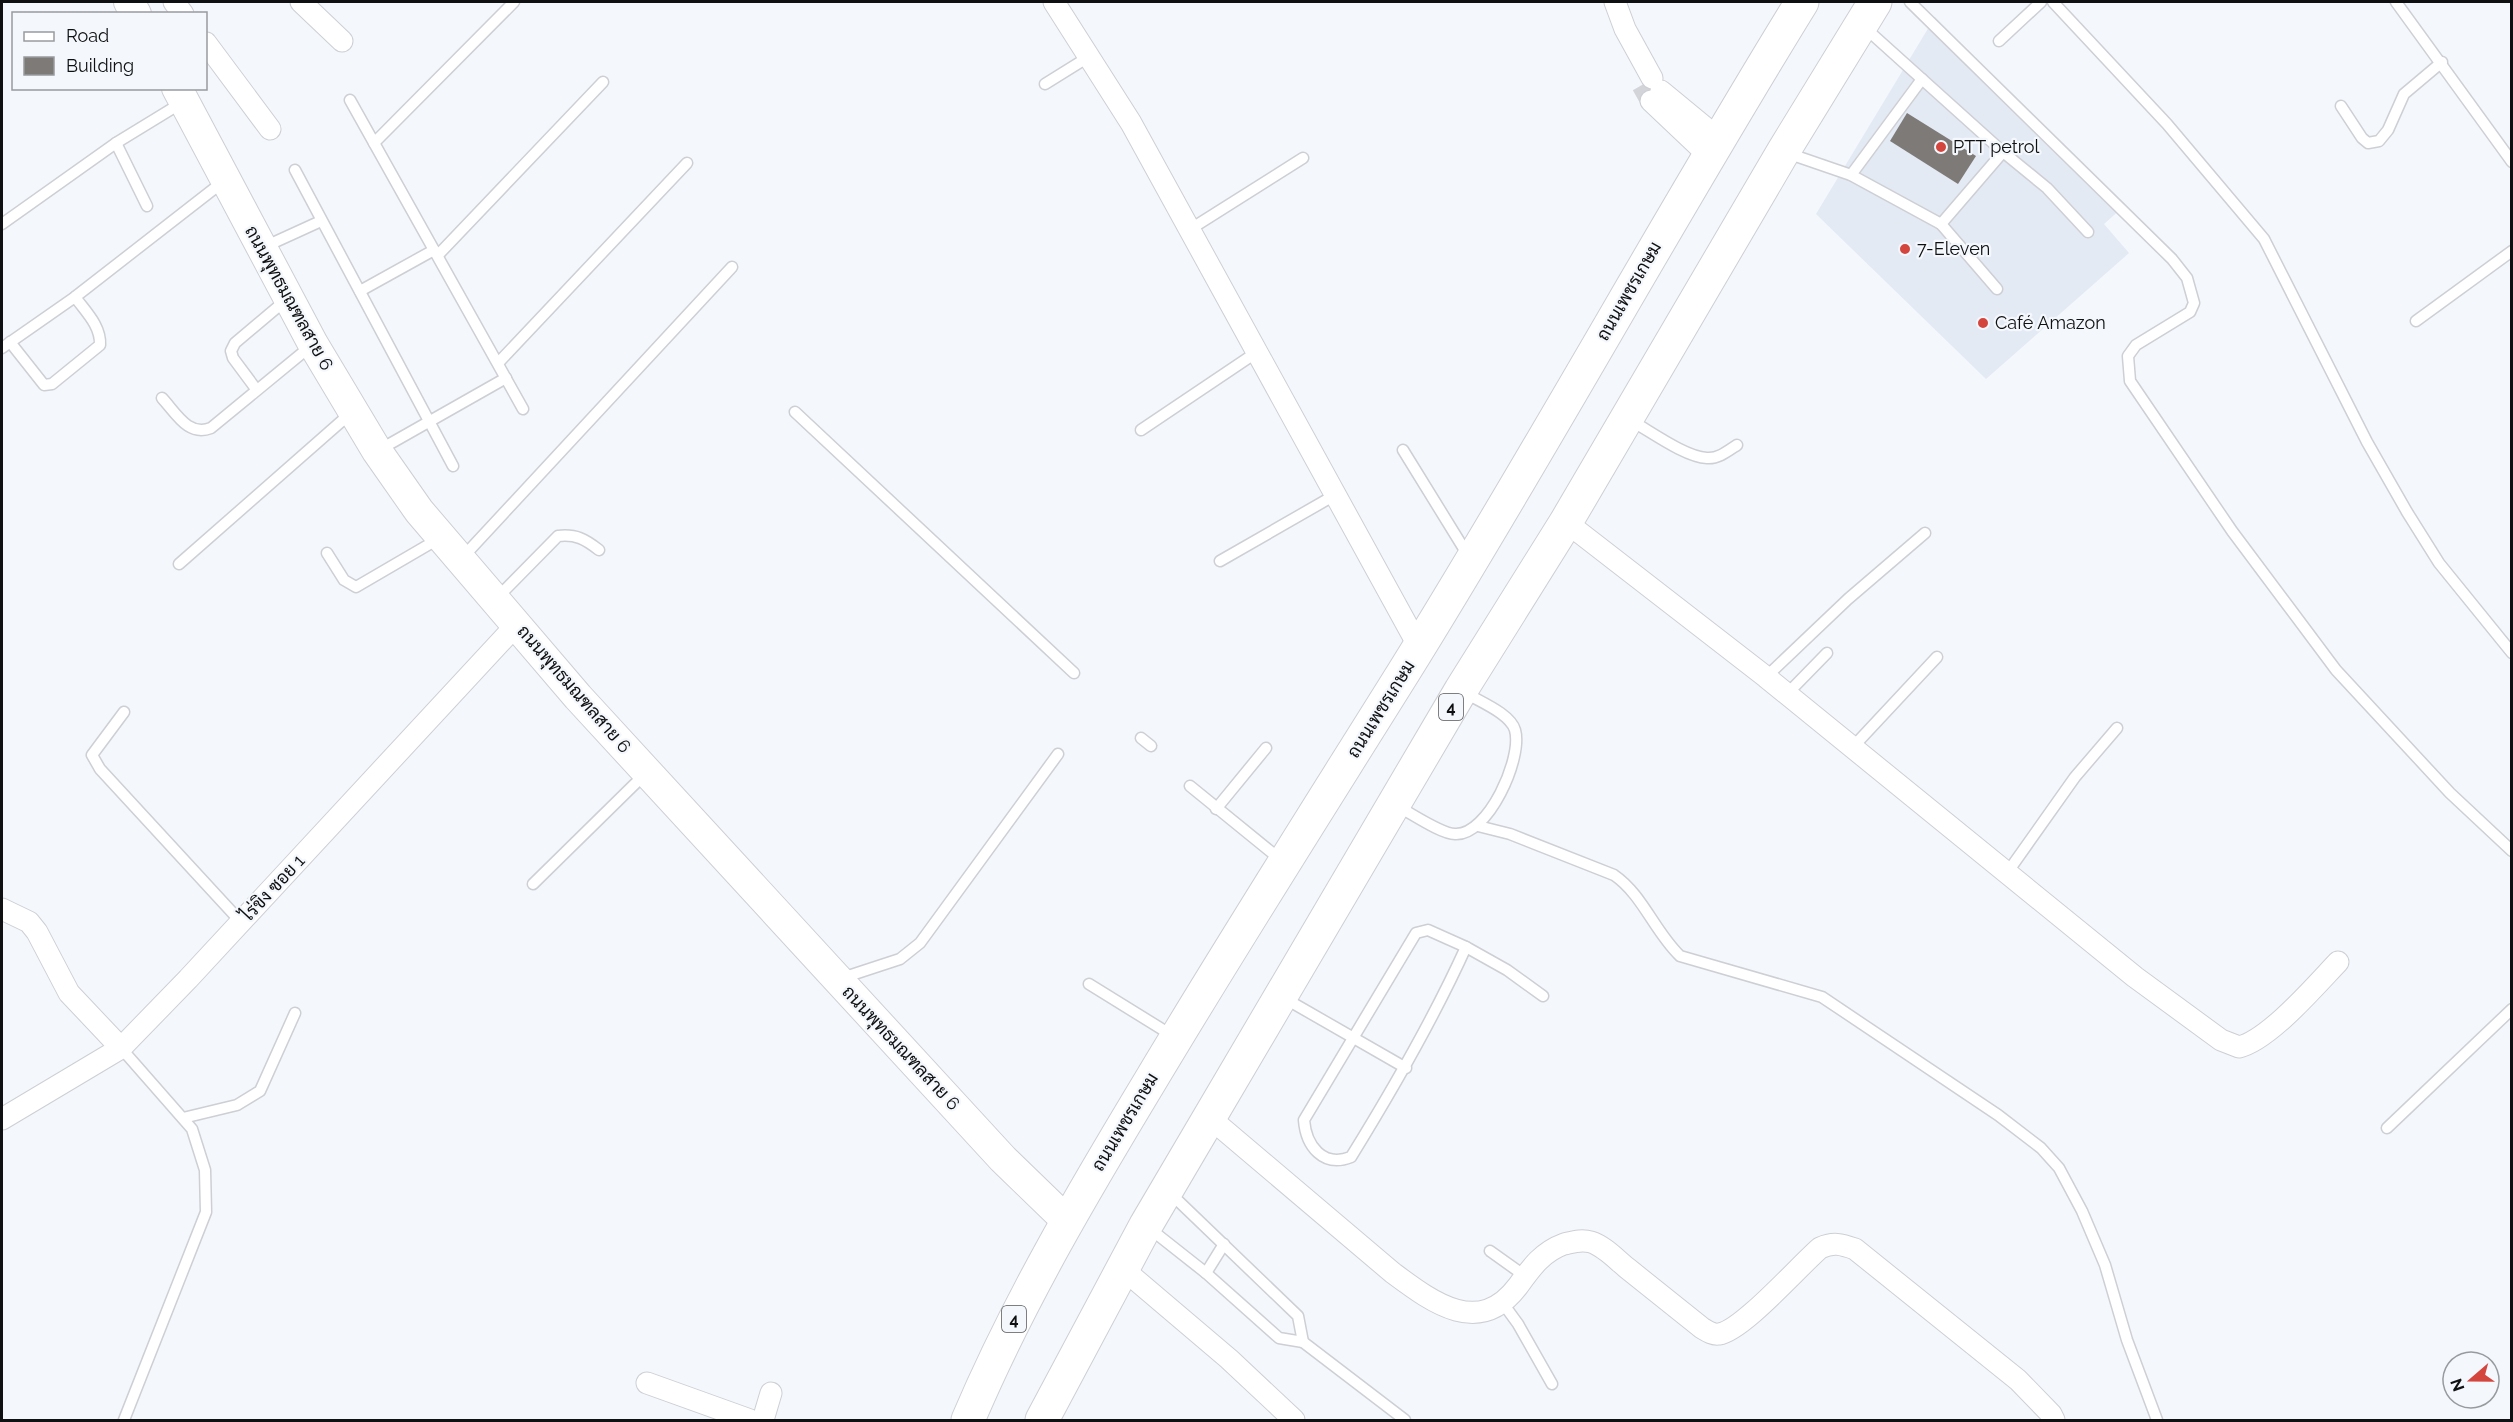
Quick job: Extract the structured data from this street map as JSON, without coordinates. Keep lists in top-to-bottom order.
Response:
{
  "streets": {
    "main road": ["ถนนเพชรเกษม", "ถนนพุทธมณฑลสาย 6", "4"],
    "street": ["ไร่ขิง ซอย 1"]
  },
  "crossings": [
    ["ถนนเพชรเกษม", "ถนนพุทธมณฑลสาย 6"],
    ["ถนนพุทธมณฑลสาย 6", "ไร่ขิง ซอย 1"]
  ],
  "places": ["PTT petrol", "7-Eleven", "Café Amazon"],
  "legend": ["Road", "Building"],
  "north": "left"
}
